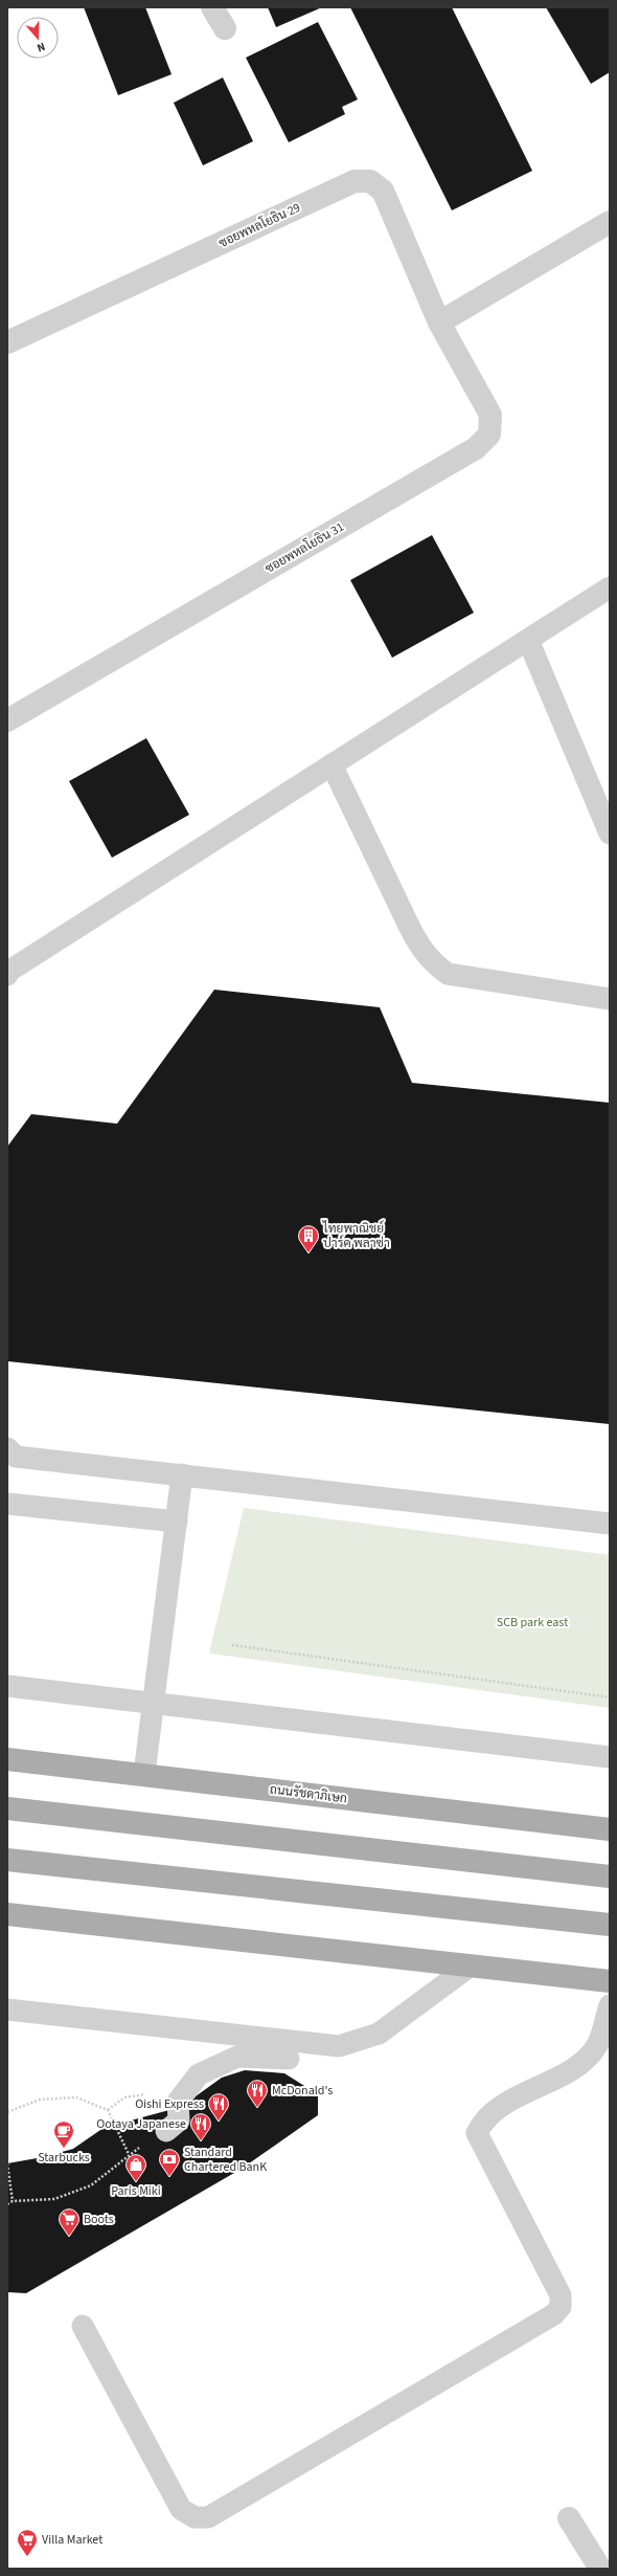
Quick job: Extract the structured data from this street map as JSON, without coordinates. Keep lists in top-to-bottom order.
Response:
{
  "streets": {
    "main road": ["ถนนรัชดาภิเษก"],
    "street": ["ซอยพหลโยธิน 29", "ซอยพหลโยธิน 31"]
  },
  "crossings": [
    ["ซอยพหลโยธิน 29", "ซอยพหลโยธิน 31"]
  ],
  "parks": ["SCB park east"],
  "places": {
    "building": ["ไทยพาณิชย์ ปาร์ค พลาซ่า"],
    "restaurant": ["McDonald's", "Oishi Express", "Ootaya Japanese"],
    "cafe": ["Starbucks"],
    "bank": ["Standard Chartered BanK"],
    "shop": ["Paris Miki"],
    "supermarket": ["Boots", "Villa Market"]
  },
  "north": "bottom"
}
